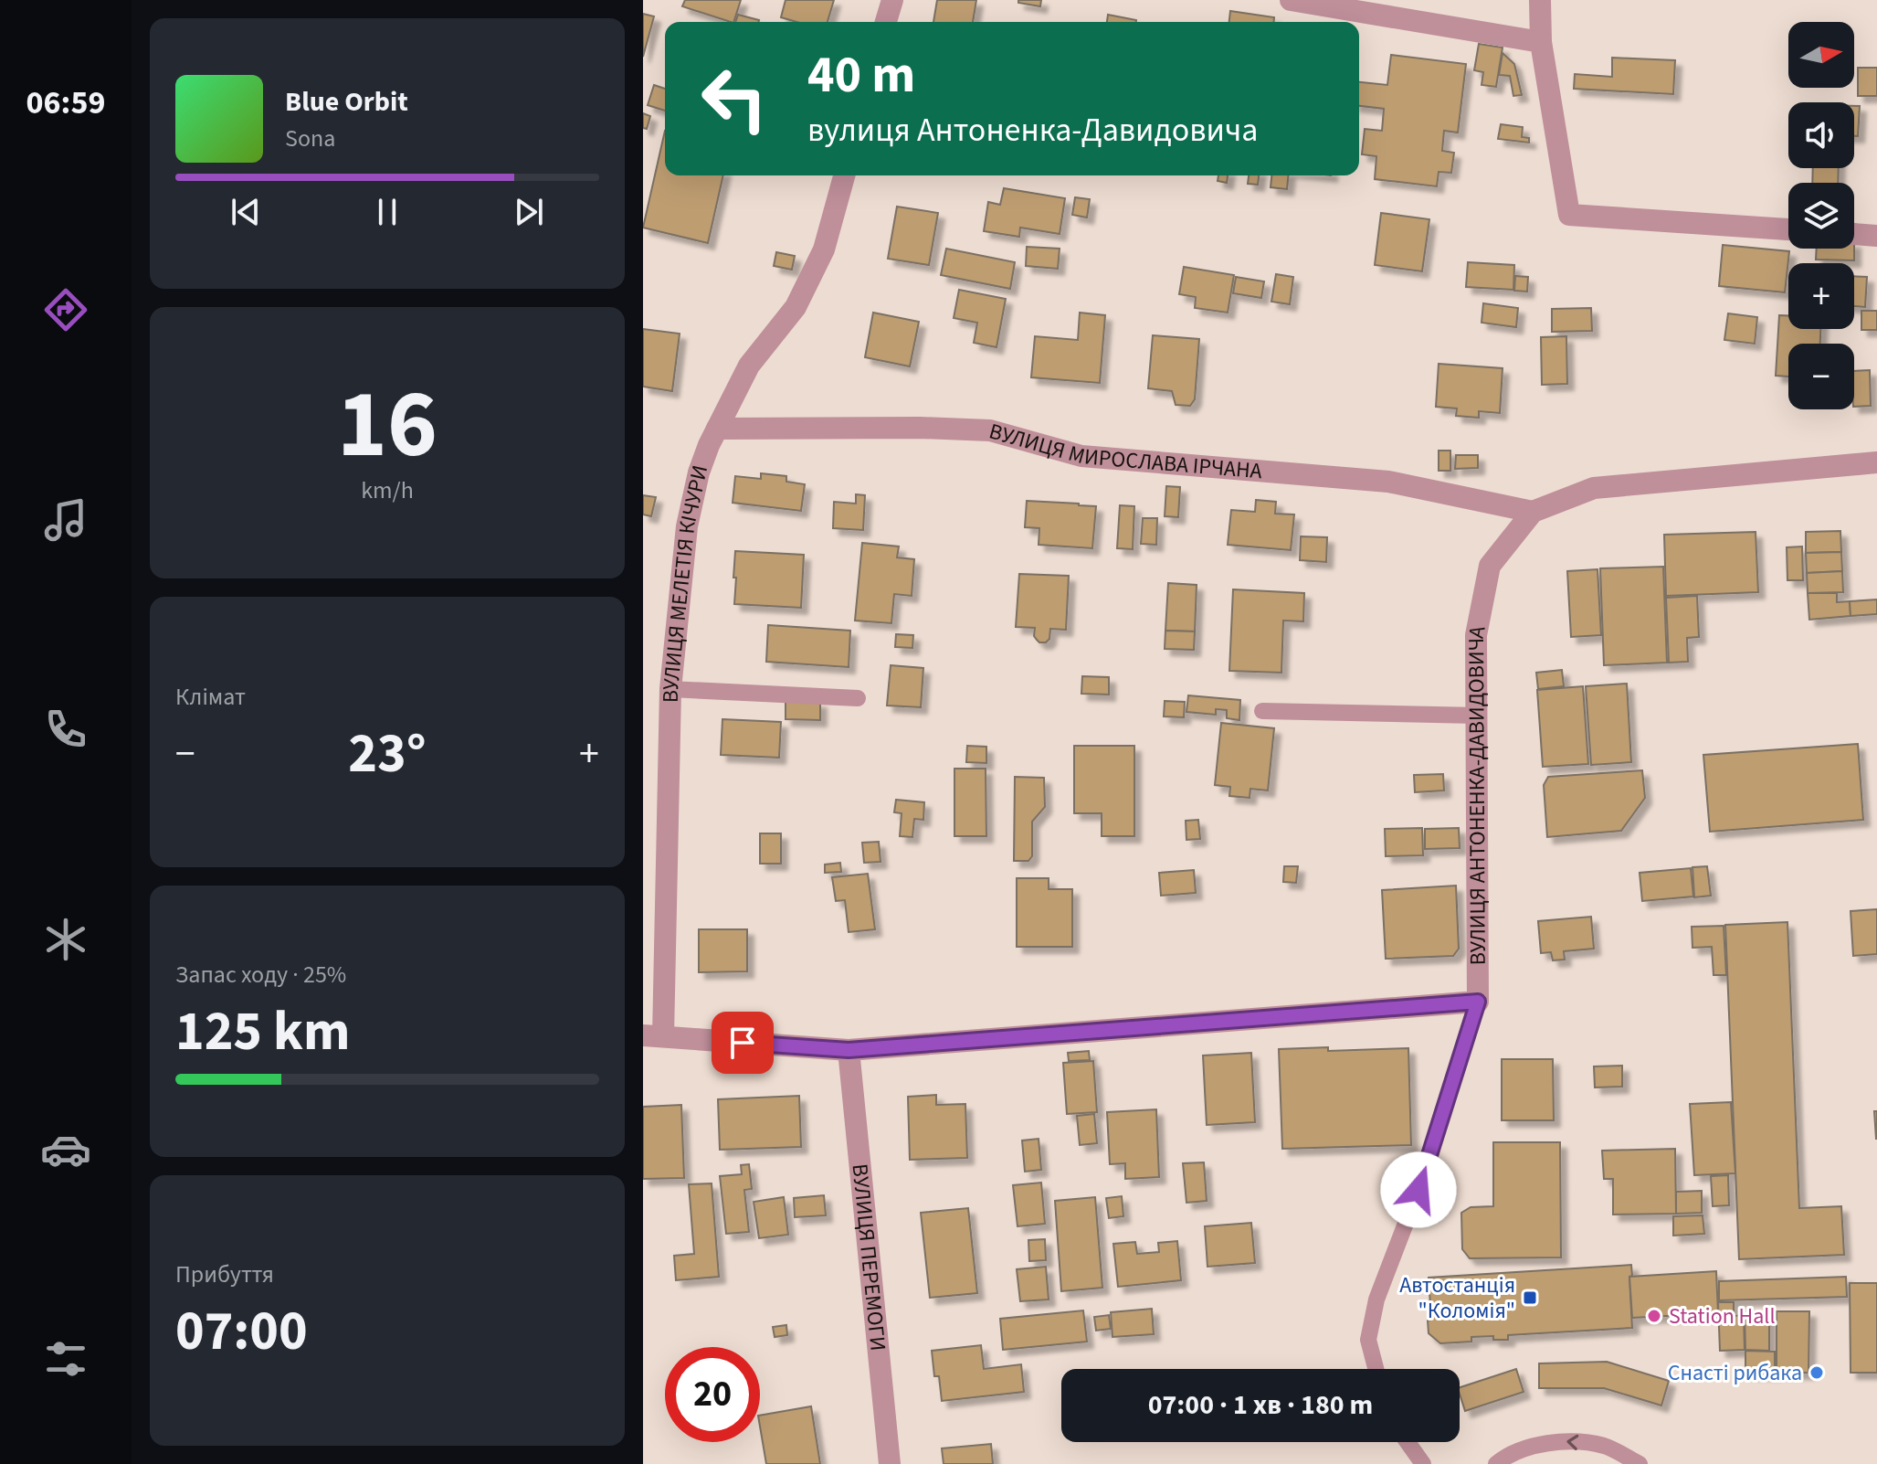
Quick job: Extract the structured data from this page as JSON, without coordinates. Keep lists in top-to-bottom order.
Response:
{
  "streets": {
    "street": [
      "ВУЛИЦЯ МИРОСЛАВА ІРЧАНА",
      "ВУЛИЦЯ МЕЛЕТІЯ КІЧУРИ",
      "ВУЛИЦЯ АНТОНЕНКА-ДАВИДОВИЧА",
      "ВУЛИЦЯ ПЕРЕМОГИ"
    ]
  },
  "crossings": [
    ["ВУЛИЦЯ МИРОСЛАВА ІРЧАНА", "ВУЛИЦЯ МЕЛЕТІЯ КІЧУРИ"],
    ["ВУЛИЦЯ МИРОСЛАВА ІРЧАНА", "ВУЛИЦЯ АНТОНЕНКА-ДАВИДОВИЧА"]
  ],
  "places": {
    "transit": ["Автостанція \"Коломія\""],
    "other": ["Station Hall", "Снасті рибака"]
  },
  "north": "right",
  "page": {
    "tabs": "06:59",
    "map_buttons": ["+", "−"],
    "turn": ["40 m", "вулиця Антоненка-Давидовича"],
    "song": ["Blue Orbit", "Sona"],
    "tile": [
      ["16", "km/h"],
      "Клімат",
      ["Запас ходу · 25%", "125 km"],
      ["Прибуття", "07:00"]
    ],
    "heat": ["−", "23°", "+"],
    "limit": "20",
    "trip": "07:00 · 1 хв · 180 m"
  }
}
